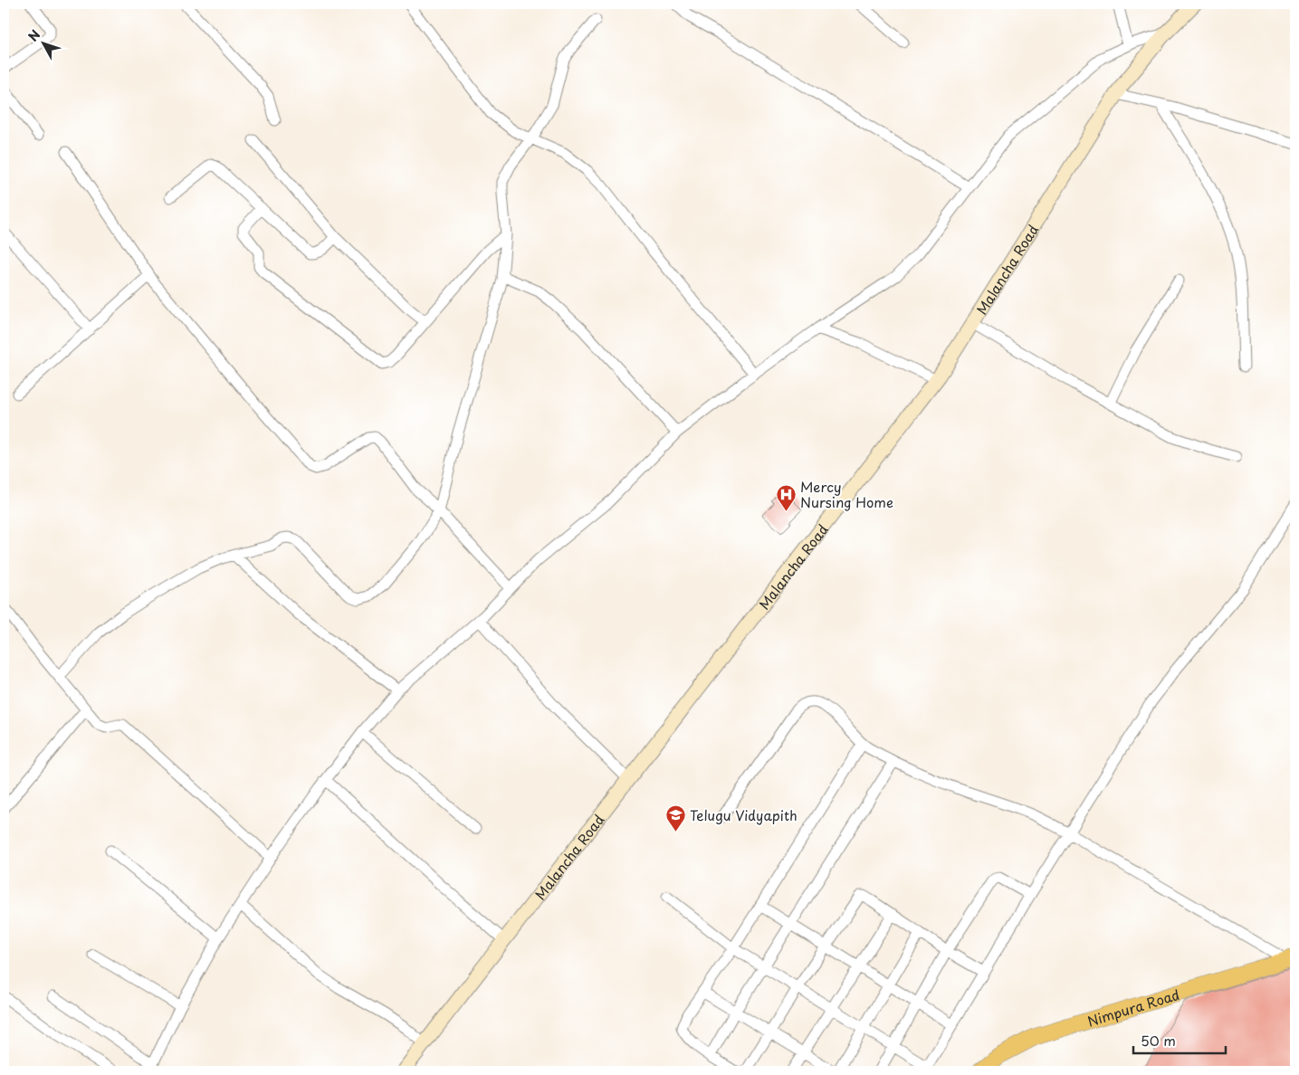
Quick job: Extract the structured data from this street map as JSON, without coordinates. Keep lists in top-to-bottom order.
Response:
{
  "streets": {
    "main road": ["Nimpura Road"],
    "street": ["Malancha Road"]
  },
  "places": {
    "hospital": ["Mercy Nursing Home"],
    "school or university": ["Telugu Vidyapith"]
  },
  "scale_bar": "50 m",
  "north": "top left"
}
